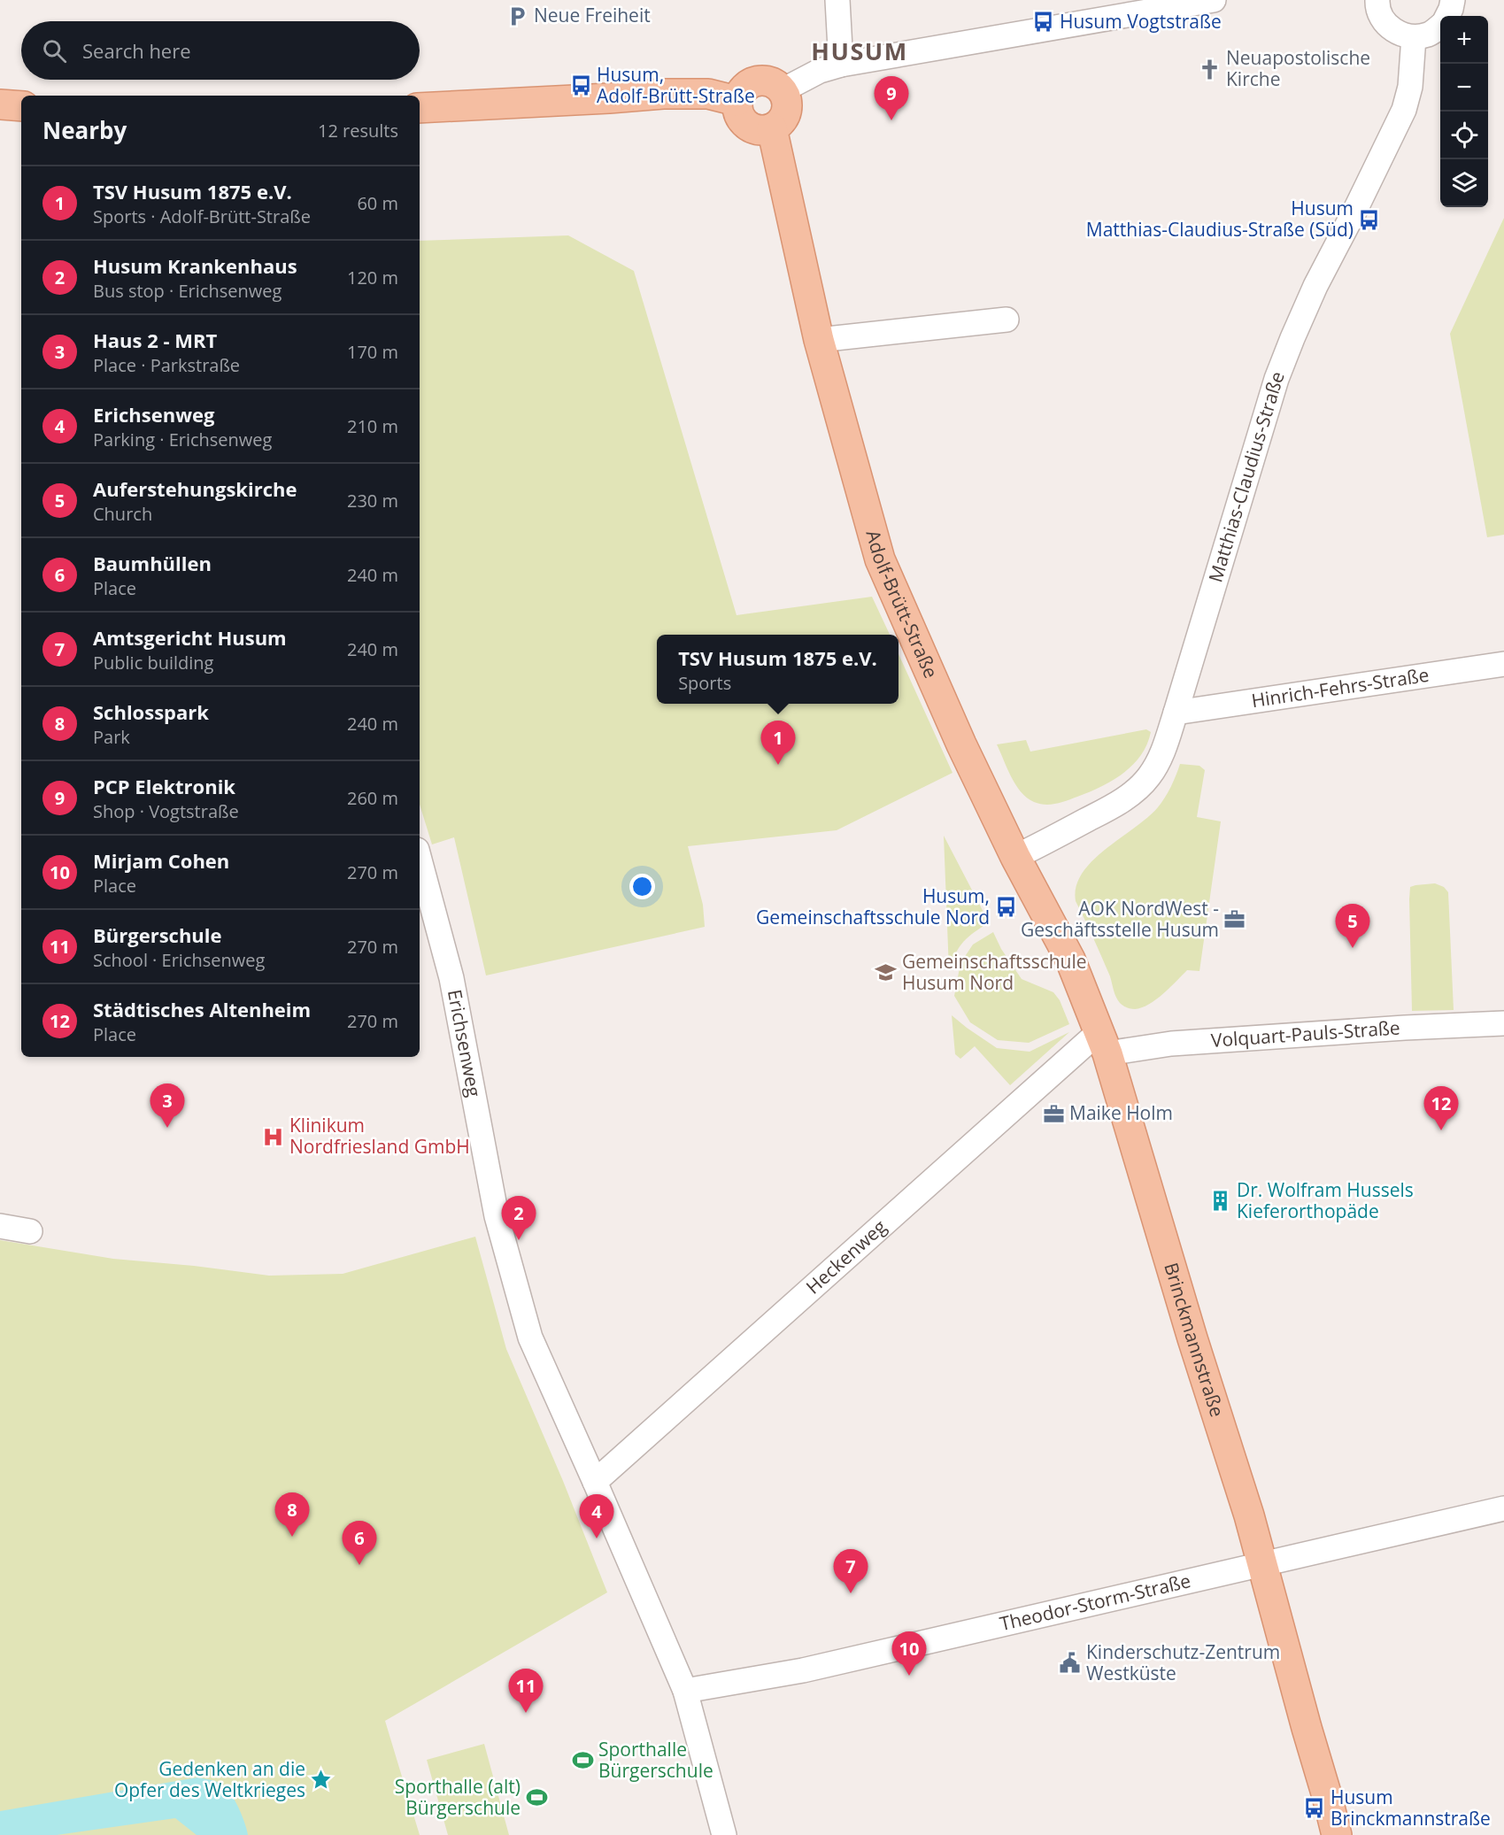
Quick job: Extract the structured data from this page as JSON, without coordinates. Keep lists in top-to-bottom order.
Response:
{
  "streets": {
    "main road": ["Adolf-Brütt-Straße", "Brinckmannstraße"],
    "street": [
      "Matthias-Claudius-Straße",
      "Hinrich-Fehrs-Straße",
      "Volquart-Pauls-Straße",
      "Erichsenweg",
      "Heckenweg",
      "Theodor-Storm-Straße"
    ]
  },
  "crossings": [
    ["Matthias-Claudius-Straße", "Adolf-Brütt-Straße"],
    ["Matthias-Claudius-Straße", "Hinrich-Fehrs-Straße"],
    ["Matthias-Claudius-Straße", "Brinckmannstraße"],
    ["Adolf-Brütt-Straße", "Brinckmannstraße"],
    ["Volquart-Pauls-Straße", "Heckenweg"],
    ["Volquart-Pauls-Straße", "Brinckmannstraße"],
    ["Erichsenweg", "Heckenweg"],
    ["Erichsenweg", "Theodor-Storm-Straße"],
    ["Heckenweg", "Brinckmannstraße"],
    ["Brinckmannstraße", "Theodor-Storm-Straße"]
  ],
  "districts": ["HUSUM"],
  "places": {
    "parking": ["Neue Freiheit"],
    "bus stop": [
      "Husum Vogtstraße",
      "Husum, Adolf-Brütt-Straße",
      "Husum Matthias-Claudius-Straße (Süd)",
      "Husum, Gemeinschaftsschule Nord",
      "Husum Brinckmannstraße"
    ],
    "church": ["Neuapostolische Kirche"],
    "office": ["AOK NordWest - Geschäftsstelle Husum", "Maike Holm"],
    "school or university": ["Gemeinschaftsschule Husum Nord"],
    "hospital": ["Klinikum Nordfriesland GmbH"],
    "building": ["Dr. Wolfram Hussels Kieferorthopäde"],
    "public building": ["Kinderschutz-Zentrum Westküste"],
    "sports": ["Sporthalle Bürgerschule", "Sporthalle (alt) Bürgerschule"],
    "place": ["Gedenken an die Opfer des Weltkrieges"]
  },
  "page": {
    "map_buttons": ["+", "−"],
    "search": "Search here",
    "pins": [
      "9",
      "1",
      "5",
      "3",
      "12",
      "2",
      "8",
      "4",
      "6",
      "7",
      "10",
      "11"
    ],
    "heading": ["Nearby", "12 results"],
    "list": [
      {
        "mark": "1",
        "name": "TSV Husum 1875 e.V.",
        "note": "Sports · Adolf-Brütt-Straße",
        "value": "60 m"
      },
      {
        "mark": "2",
        "name": "Husum Krankenhaus",
        "note": "Bus stop · Erichsenweg",
        "value": "120 m"
      },
      {
        "mark": "3",
        "name": "Haus 2 - MRT",
        "note": "Place · Parkstraße",
        "value": "170 m"
      },
      {
        "mark": "4",
        "name": "Erichsenweg",
        "note": "Parking · Erichsenweg",
        "value": "210 m"
      },
      {
        "mark": "5",
        "name": "Auferstehungskirche",
        "note": "Church",
        "value": "230 m"
      },
      {
        "mark": "6",
        "name": "Baumhüllen",
        "note": "Place",
        "value": "240 m"
      },
      {
        "mark": "7",
        "name": "Amtsgericht Husum",
        "note": "Public building",
        "value": "240 m"
      },
      {
        "mark": "8",
        "name": "Schlosspark",
        "note": "Park",
        "value": "240 m"
      },
      {
        "mark": "9",
        "name": "PCP Elektronik",
        "note": "Shop · Vogtstraße",
        "value": "260 m"
      },
      {
        "mark": "10",
        "name": "Mirjam Cohen",
        "note": "Place",
        "value": "270 m"
      },
      {
        "mark": "11",
        "name": "Bürgerschule",
        "note": "School · Erichsenweg",
        "value": "270 m"
      },
      {
        "mark": "12",
        "name": "Städtisches Altenheim",
        "note": "Place",
        "value": "270 m"
      }
    ],
    "popup": ["TSV Husum 1875 e.V.", "Sports"]
  }
}
